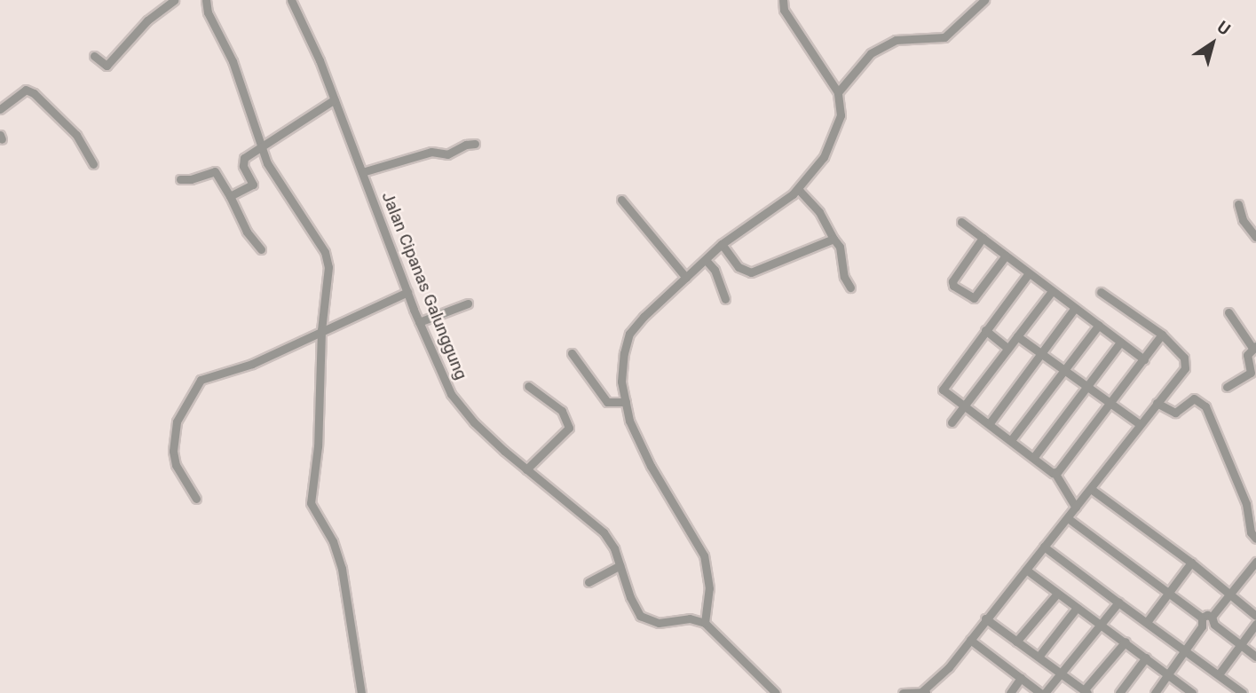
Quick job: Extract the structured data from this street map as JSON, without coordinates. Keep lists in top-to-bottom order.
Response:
{
  "streets": {
    "street": ["Jalan Cipanas Galunggung"]
  },
  "north": "top right"
}
